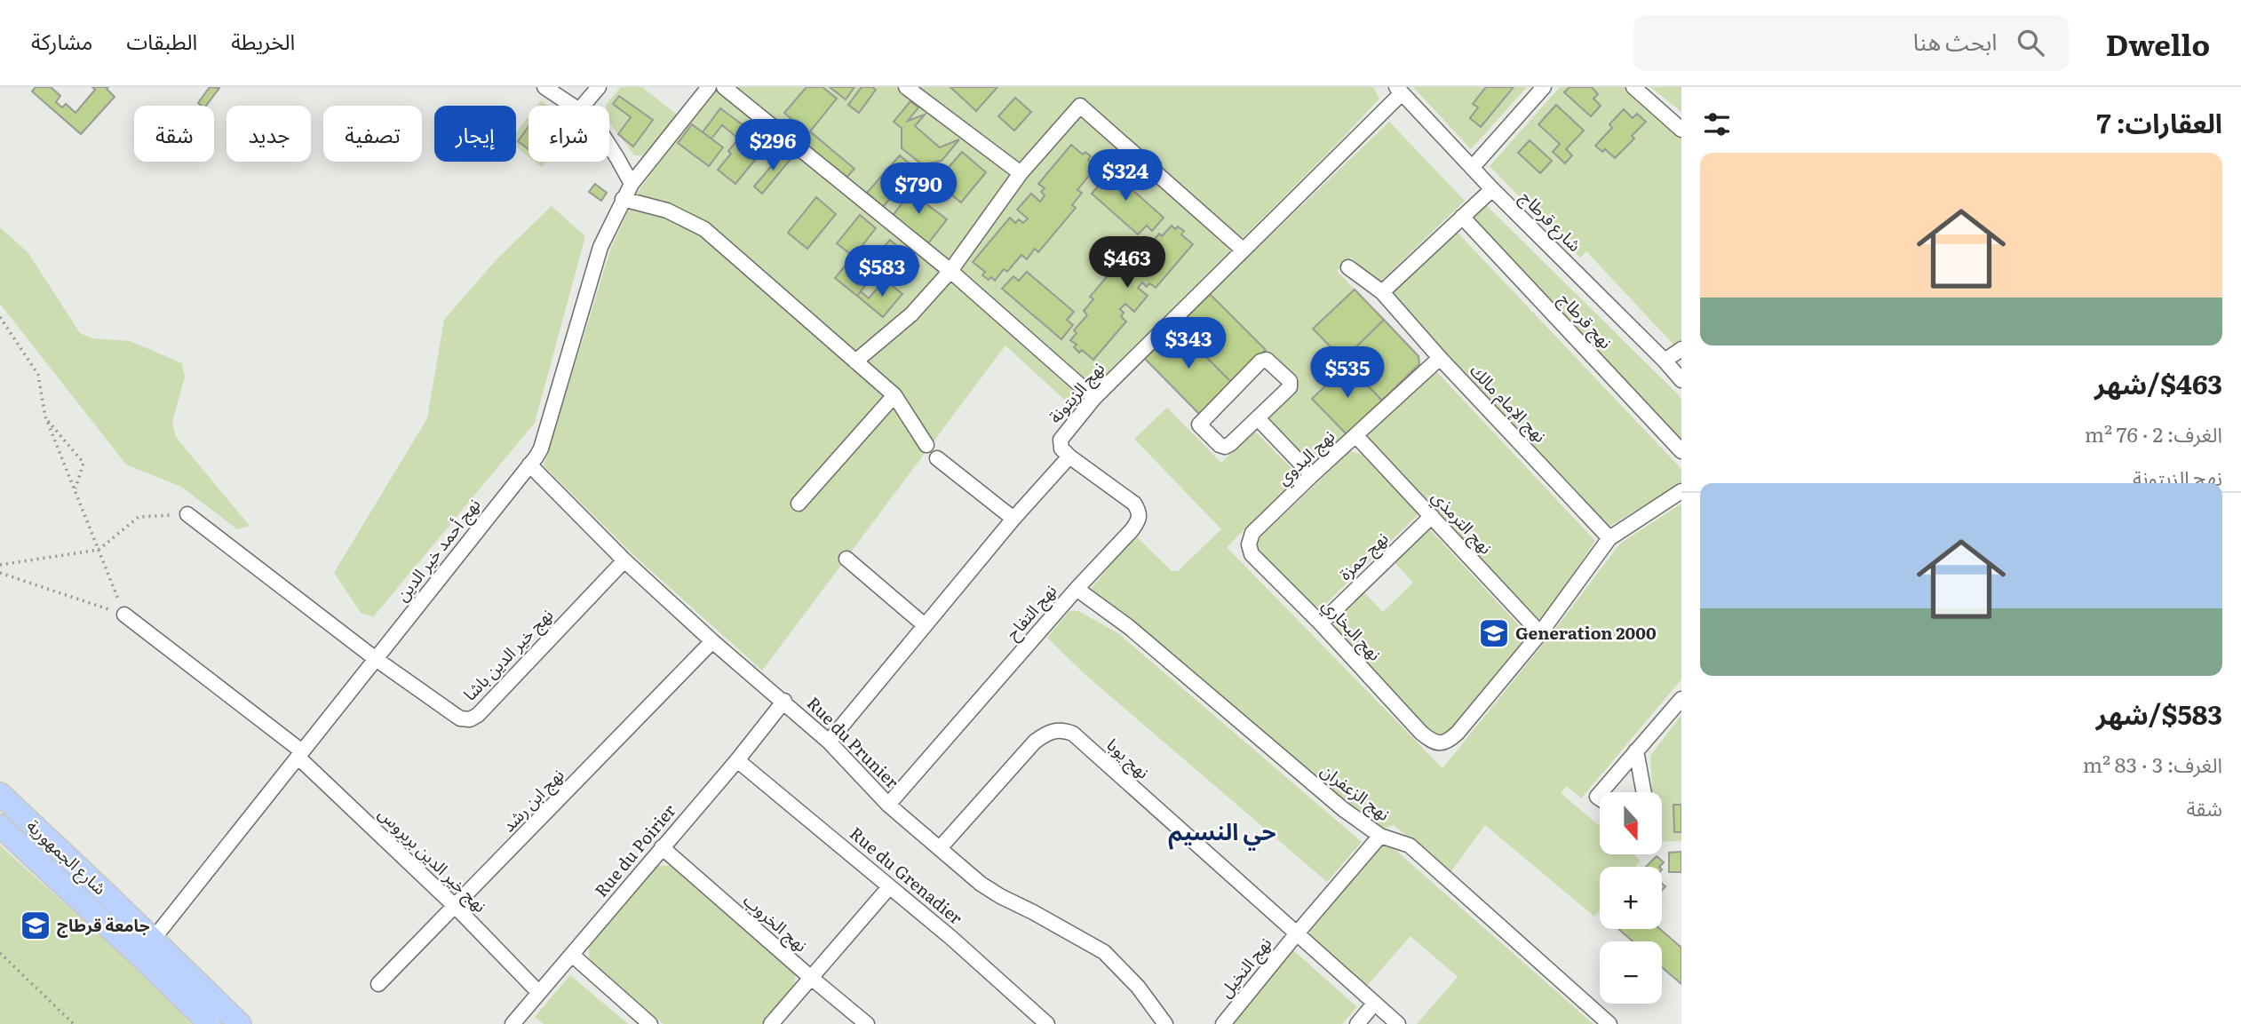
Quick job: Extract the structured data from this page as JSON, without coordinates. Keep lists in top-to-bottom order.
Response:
{
  "streets": {
    "highway": ["شارع الجمهورية"],
    "street": [
      "شارع قرطاج",
      "نهج قرطاج",
      "نهج الزيتونة",
      "نهج الإمام مالك",
      "نهج البدوي",
      "نهج الترمذي",
      "نهج أحمد خير الدين",
      "نهج حمزة",
      "نهج التفاح",
      "نهج البخاري",
      "نهج خير الدين باشا",
      "Rue du Prunier",
      "نهج يوبا",
      "نهج الزعفران",
      "نهج ابن رشد",
      "Rue du Poirier",
      "نهج خير الدين بربروس",
      "Rue du Grenadier",
      "نهج الخروب",
      "نهج النخيل"
    ]
  },
  "crossings": [
    ["شارع قرطاج", "نهج الزيتونة"],
    ["نهج الزيتونة", "نهج التفاح"],
    ["نهج الإمام مالك", "نهج البدوي"],
    ["نهج البدوي", "نهج الترمذي"],
    ["نهج البدوي", "نهج البخاري"],
    ["نهج الترمذي", "نهج حمزة"],
    ["نهج الترمذي", "نهج البخاري"],
    ["نهج أحمد خير الدين", "نهج خير الدين باشا"],
    ["نهج أحمد خير الدين", "Rue du Prunier"],
    ["نهج أحمد خير الدين", "شارع الجمهورية"],
    ["نهج أحمد خير الدين", "نهج خير الدين بربروس"],
    ["نهج حمزة", "نهج البخاري"],
    ["نهج التفاح", "Rue du Prunier"],
    ["نهج التفاح", "نهج الزعفران"],
    ["نهج خير الدين باشا", "Rue du Prunier"],
    ["Rue du Prunier", "نهج يوبا"],
    ["Rue du Prunier", "نهج ابن رشد"],
    ["Rue du Prunier", "Rue du Poirier"],
    ["نهج يوبا", "نهج النخيل"],
    ["نهج ابن رشد", "نهج خير الدين بربروس"],
    ["Rue du Poirier", "نهج خير الدين بربروس"],
    ["Rue du Poirier", "Rue du Grenadier"],
    ["Rue du Poirier", "نهج الخروب"]
  ],
  "districts": ["حي النسيم"],
  "places": {
    "school or university": ["Generation 2000", "جامعة قرطاج"]
  },
  "north": "bottom",
  "page": {
    "header": "Dwello",
    "search": "ابحث هنا",
    "nav": ["الخريطة", "الطبقات", "مشاركة"],
    "heading": "العقارات: 7",
    "chip": [
      "شراء",
      "إيجار",
      "تصفية",
      "جديد",
      "شقة"
    ],
    "price": [
      "$296",
      "$324",
      "$790",
      "$463",
      "$583",
      "$343",
      "$535"
    ],
    "list": [
      {
        "name": "$463/شهر",
        "note": "الغرف: 2 · 76 m² · نهج الزيتونة"
      },
      {
        "name": "$583/شهر",
        "note": "الغرف: 3 · 83 m² · شقة"
      }
    ],
    "map_buttons": ["+", "−"]
  }
}
